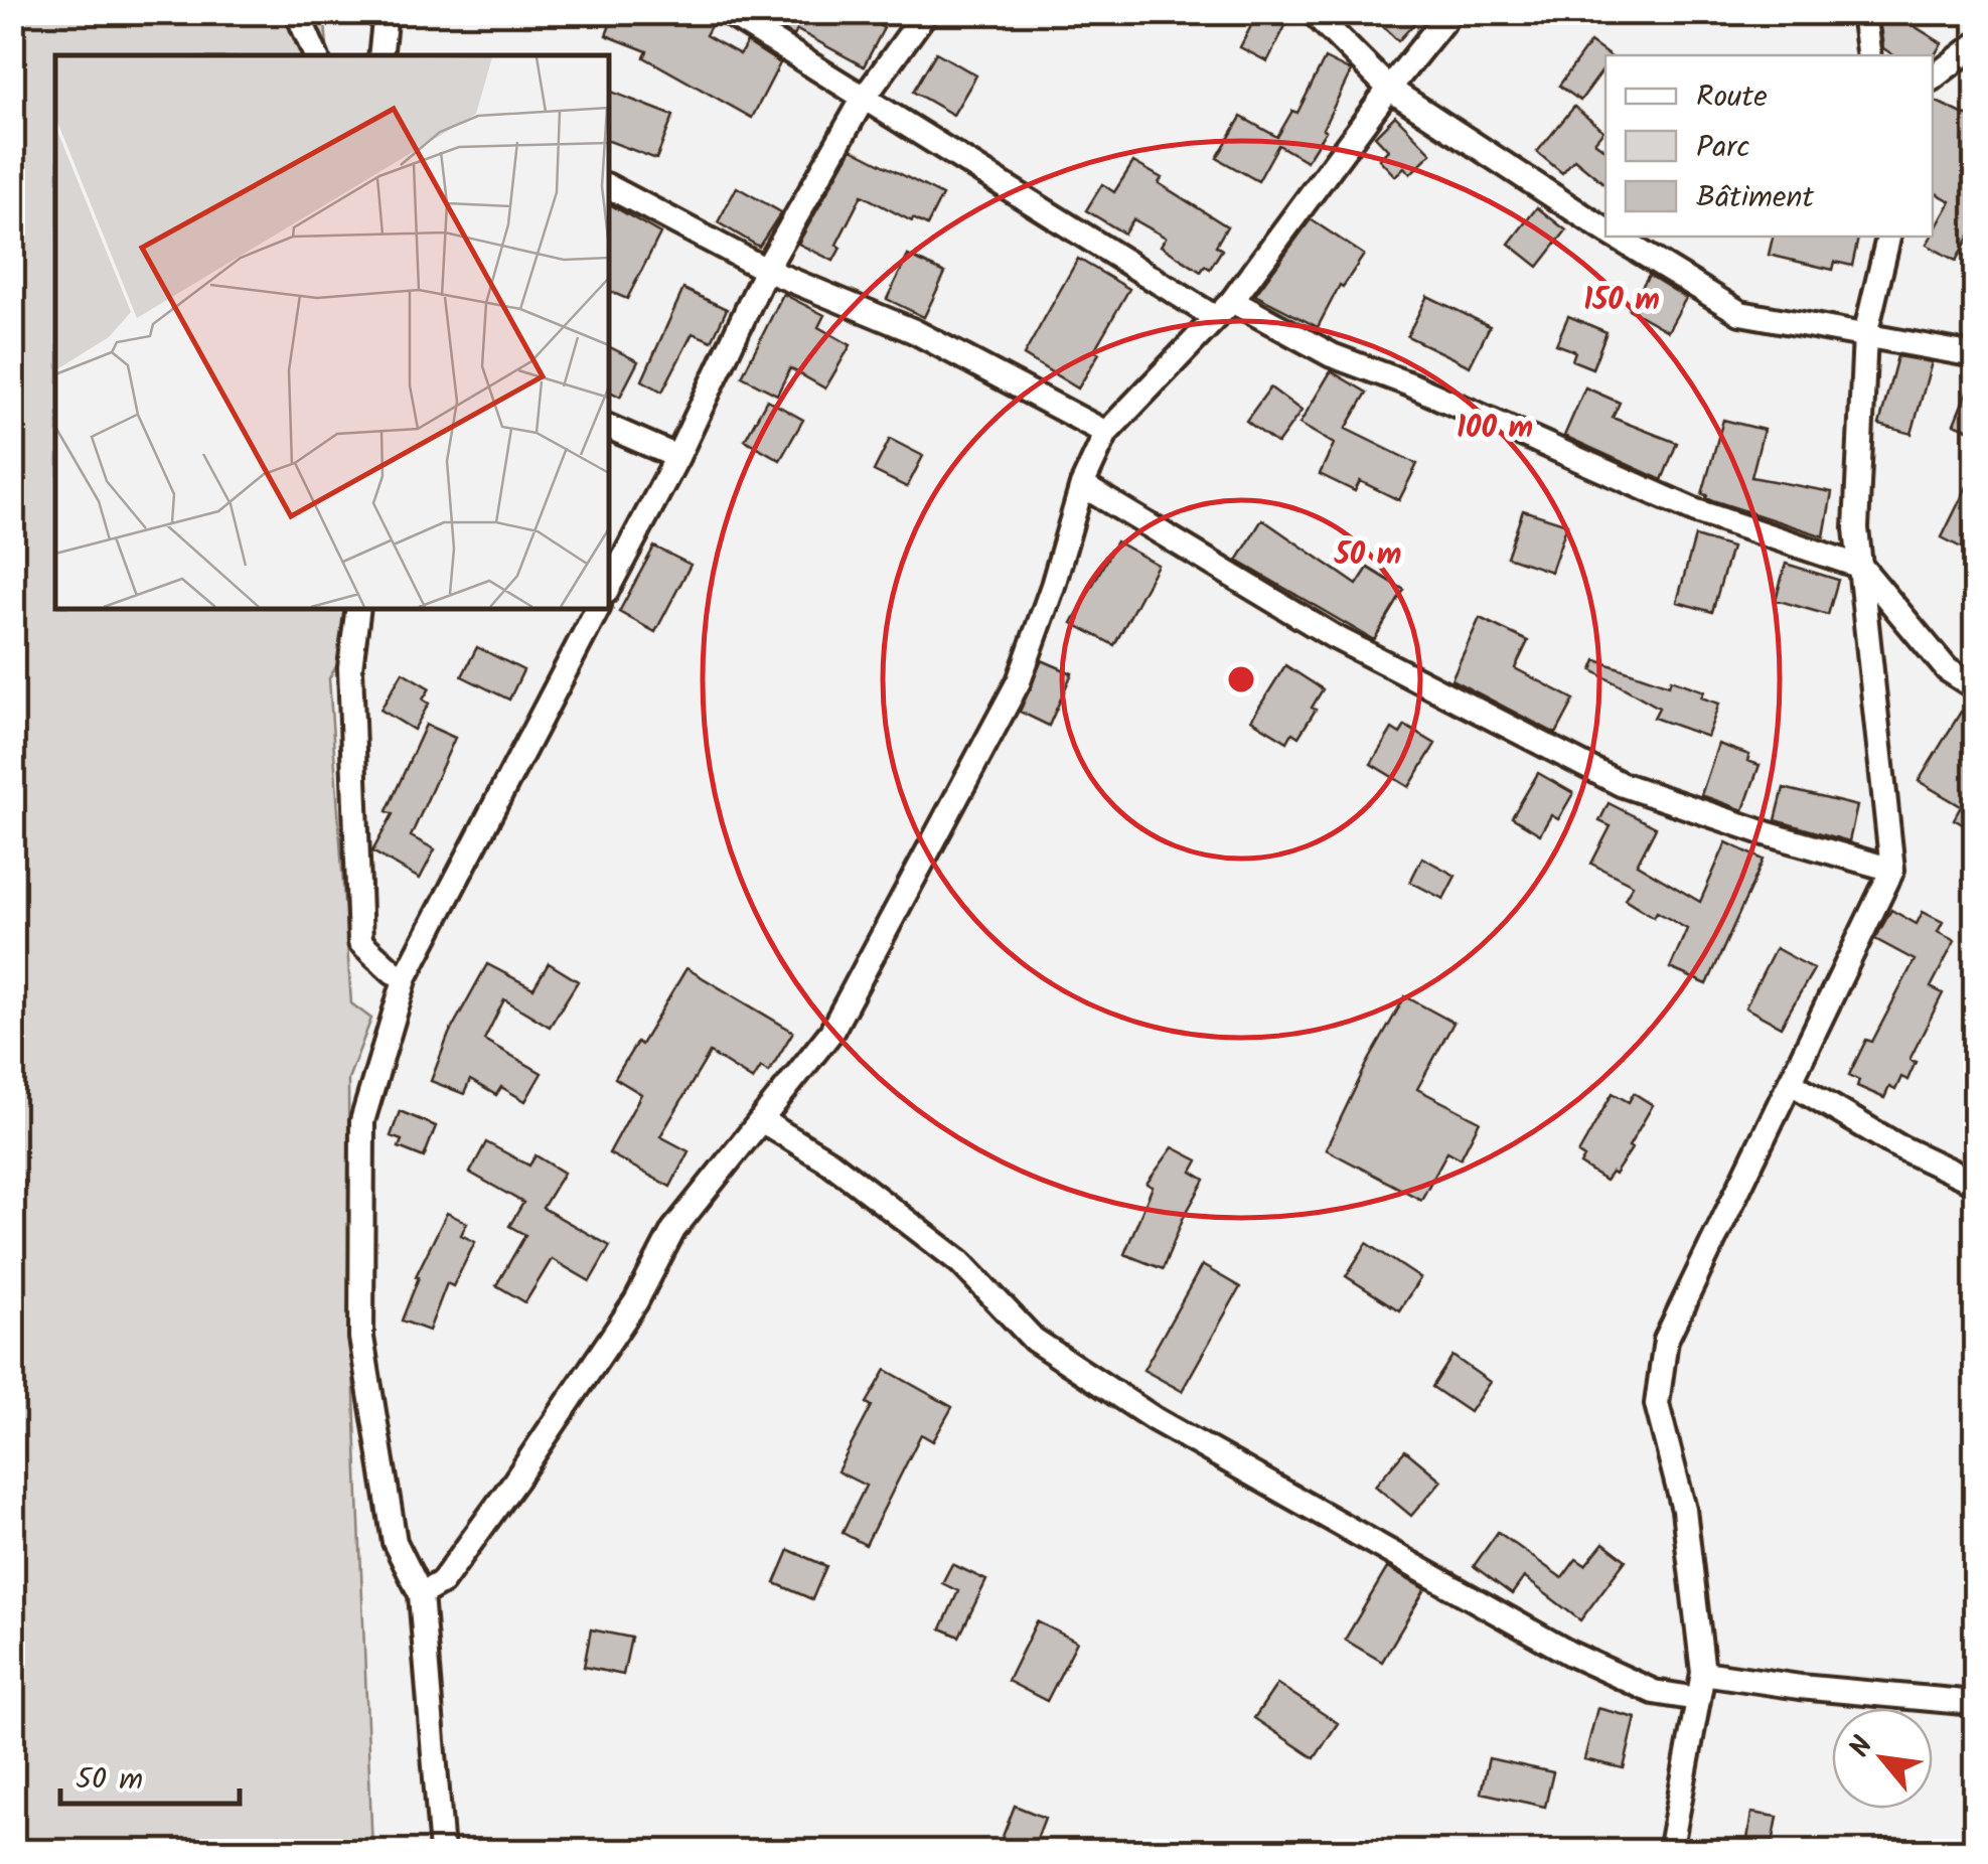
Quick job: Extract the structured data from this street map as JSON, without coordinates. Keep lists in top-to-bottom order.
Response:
{
  "legend": ["Route", "Parc", "Bâtiment"],
  "scale_bar": "50 m",
  "north": "top left",
  "rings": ["150 m", "100 m", "50 m"]
}
